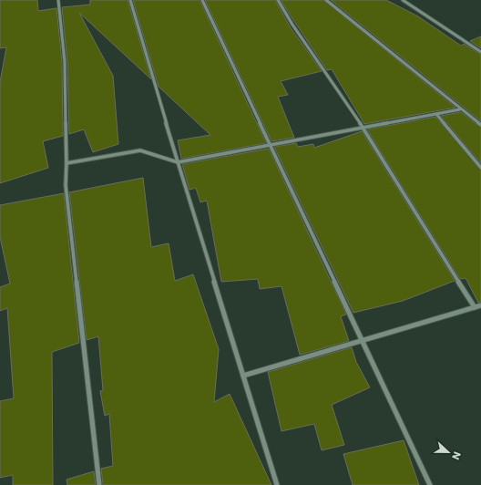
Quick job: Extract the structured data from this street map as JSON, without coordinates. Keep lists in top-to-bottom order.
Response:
{
  "north": "right"
}
